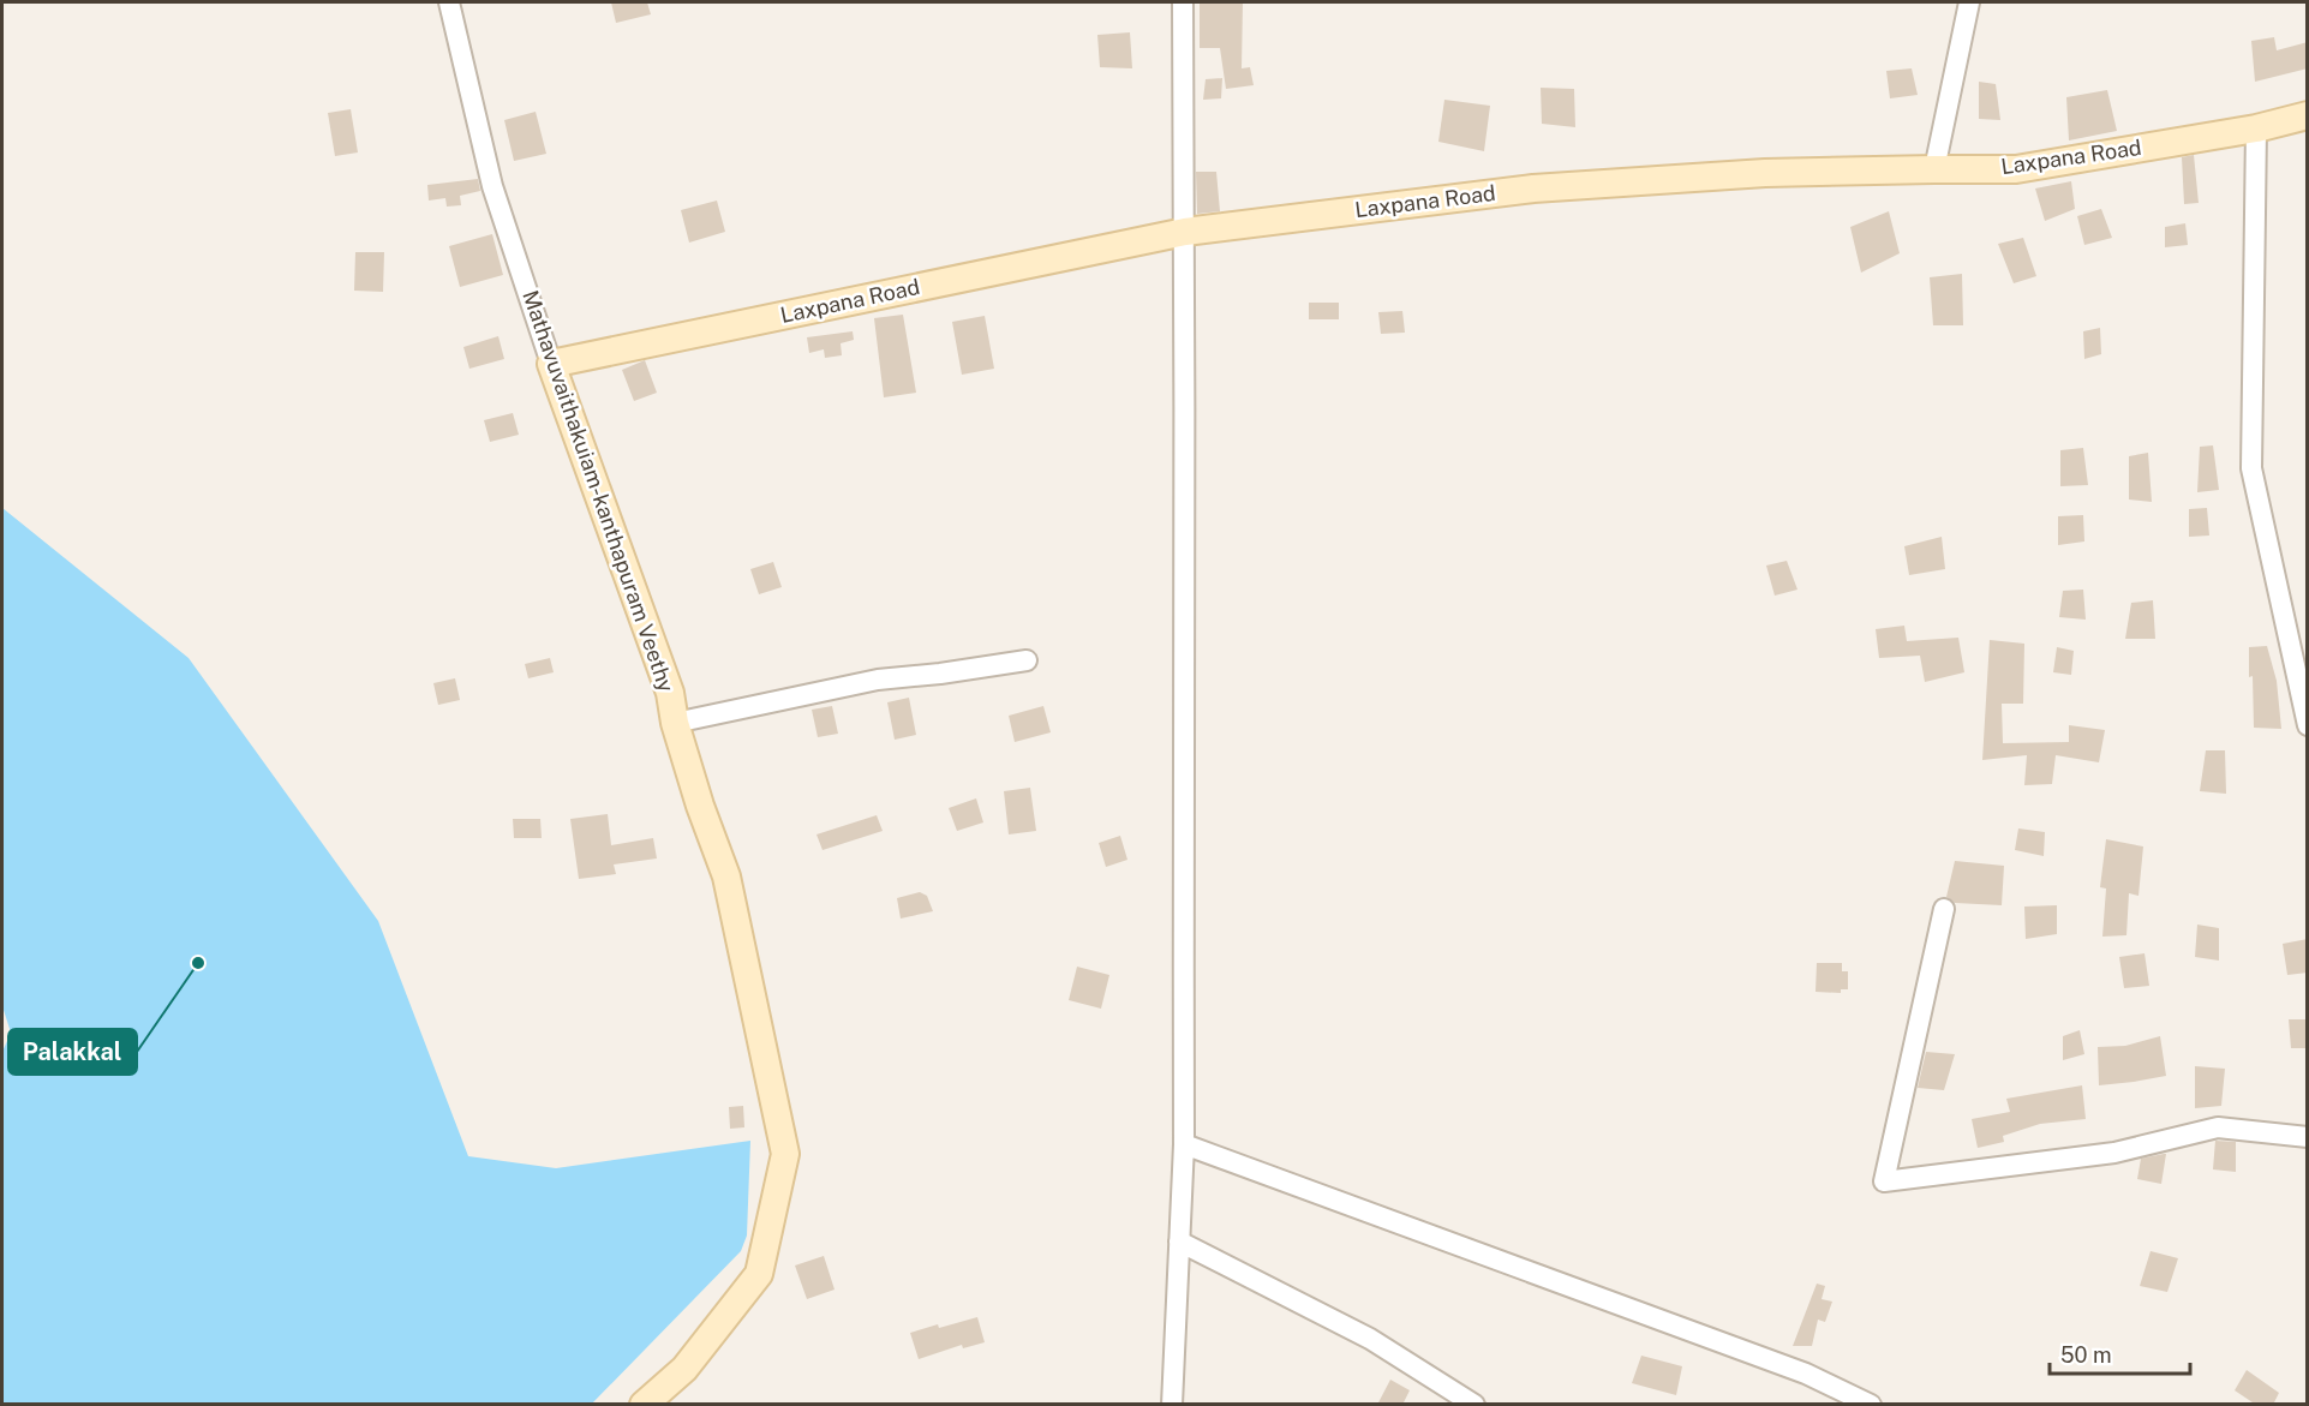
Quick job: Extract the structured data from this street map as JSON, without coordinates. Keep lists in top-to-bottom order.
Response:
{
  "streets": {
    "street": ["Laxpana Road", "Mathavuvaithakuiam-kanthapuram Veethy"]
  },
  "crossings": [
    ["Laxpana Road", "Mathavuvaithakuiam-kanthapuram Veethy"]
  ],
  "places": ["Palakkal"],
  "scale_bar": "50 m"
}
